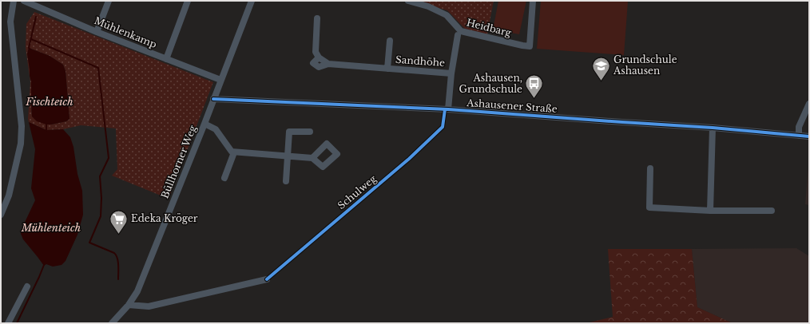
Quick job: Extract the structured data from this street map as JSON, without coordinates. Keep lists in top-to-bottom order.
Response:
{
  "streets": {
    "street": [
      "Heidbarg",
      "Mühlenkamp",
      "Sandhöhe",
      "Ashausener Straße",
      "Büllhorner Weg"
    ],
    "cycle path": ["Schulweg"]
  },
  "crossings": [
    ["Mühlenkamp", "Büllhorner Weg"],
    ["Sandhöhe", "Ashausener Straße"],
    ["Ashausener Straße", "Büllhorner Weg"]
  ],
  "water": ["Fischteich", "Mühlenteich"],
  "places": {
    "school or university": ["Grundschule Ashausen"],
    "bus stop": ["Ashausen, Grundschule"],
    "supermarket": ["Edeka Kröger"]
  }
}
